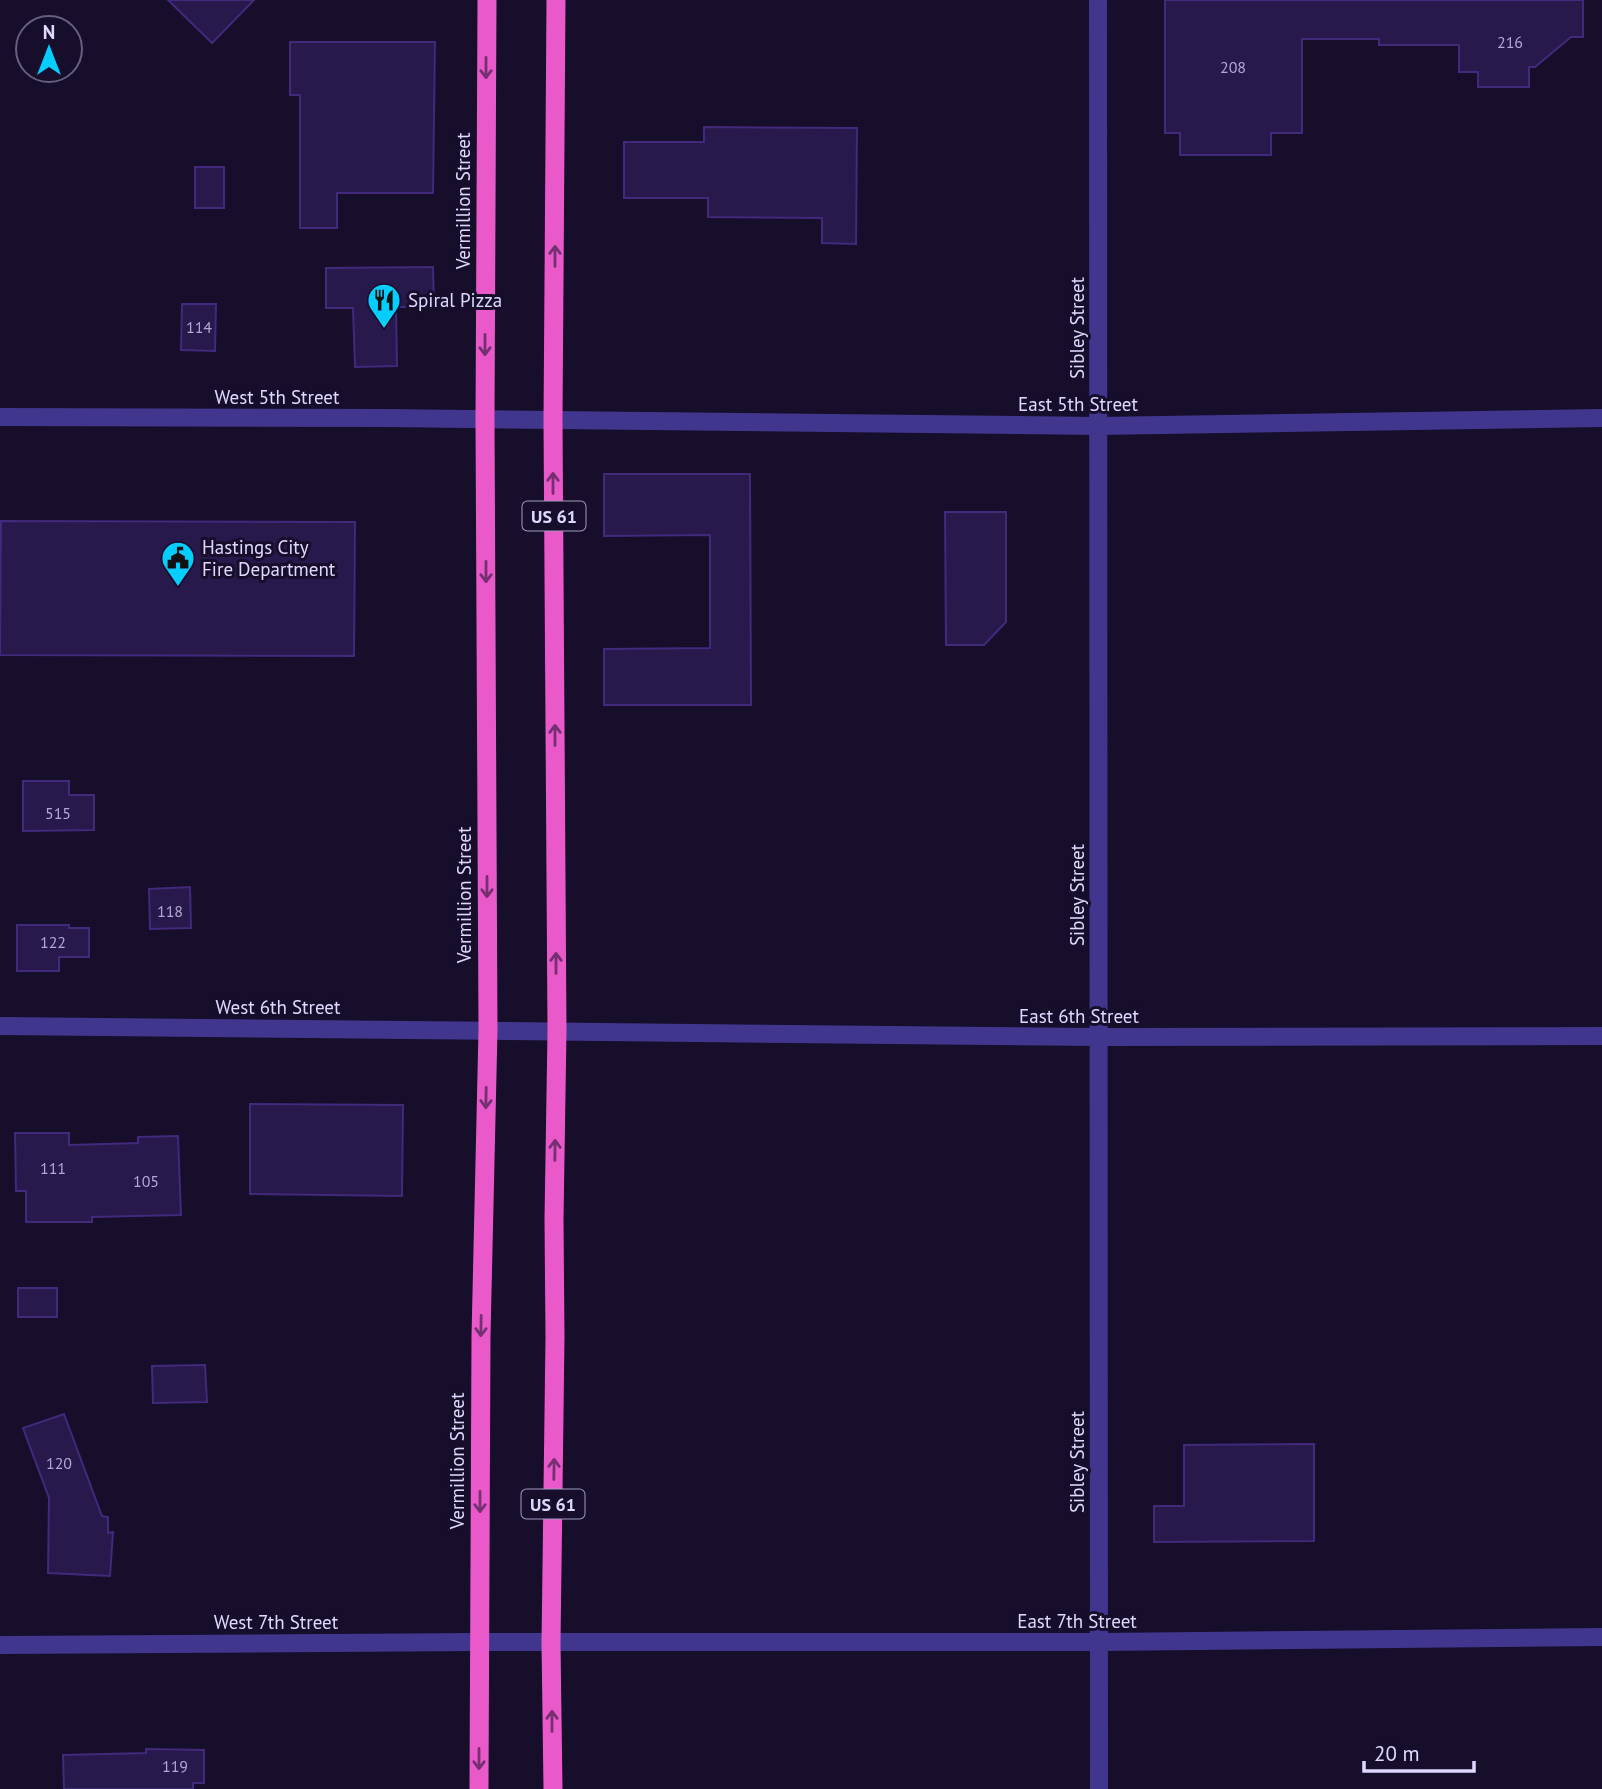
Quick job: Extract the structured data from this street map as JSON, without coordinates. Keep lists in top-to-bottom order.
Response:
{
  "streets": {
    "highway": ["Vermillion Street", "US 61"],
    "street": [
      "Sibley Street",
      "West 5th Street",
      "East 5th Street",
      "West 6th Street",
      "East 6th Street",
      "East 7th Street",
      "West 7th Street"
    ]
  },
  "crossings": [
    ["Vermillion Street", "West 5th Street"],
    ["Vermillion Street", "West 6th Street"],
    ["Vermillion Street", "West 7th Street"],
    ["Sibley Street", "East 5th Street"],
    ["Sibley Street", "East 6th Street"],
    ["Sibley Street", "East 7th Street"],
    ["West 5th Street", "East 5th Street"],
    ["West 5th Street", "US 61"],
    ["East 5th Street", "US 61"],
    ["US 61", "West 6th Street"],
    ["US 61", "East 6th Street"],
    ["US 61", "East 7th Street"],
    ["US 61", "West 7th Street"],
    ["West 6th Street", "East 6th Street"],
    ["East 7th Street", "West 7th Street"]
  ],
  "places": {
    "restaurant": ["Spiral Pizza"],
    "public building": ["Hastings City Fire Department"]
  },
  "house_numbers": [
    "216",
    "208",
    "114",
    "515",
    "118",
    "122",
    "111",
    "105",
    "120",
    "119"
  ],
  "scale_bar": "20 m",
  "north": "top"
}
